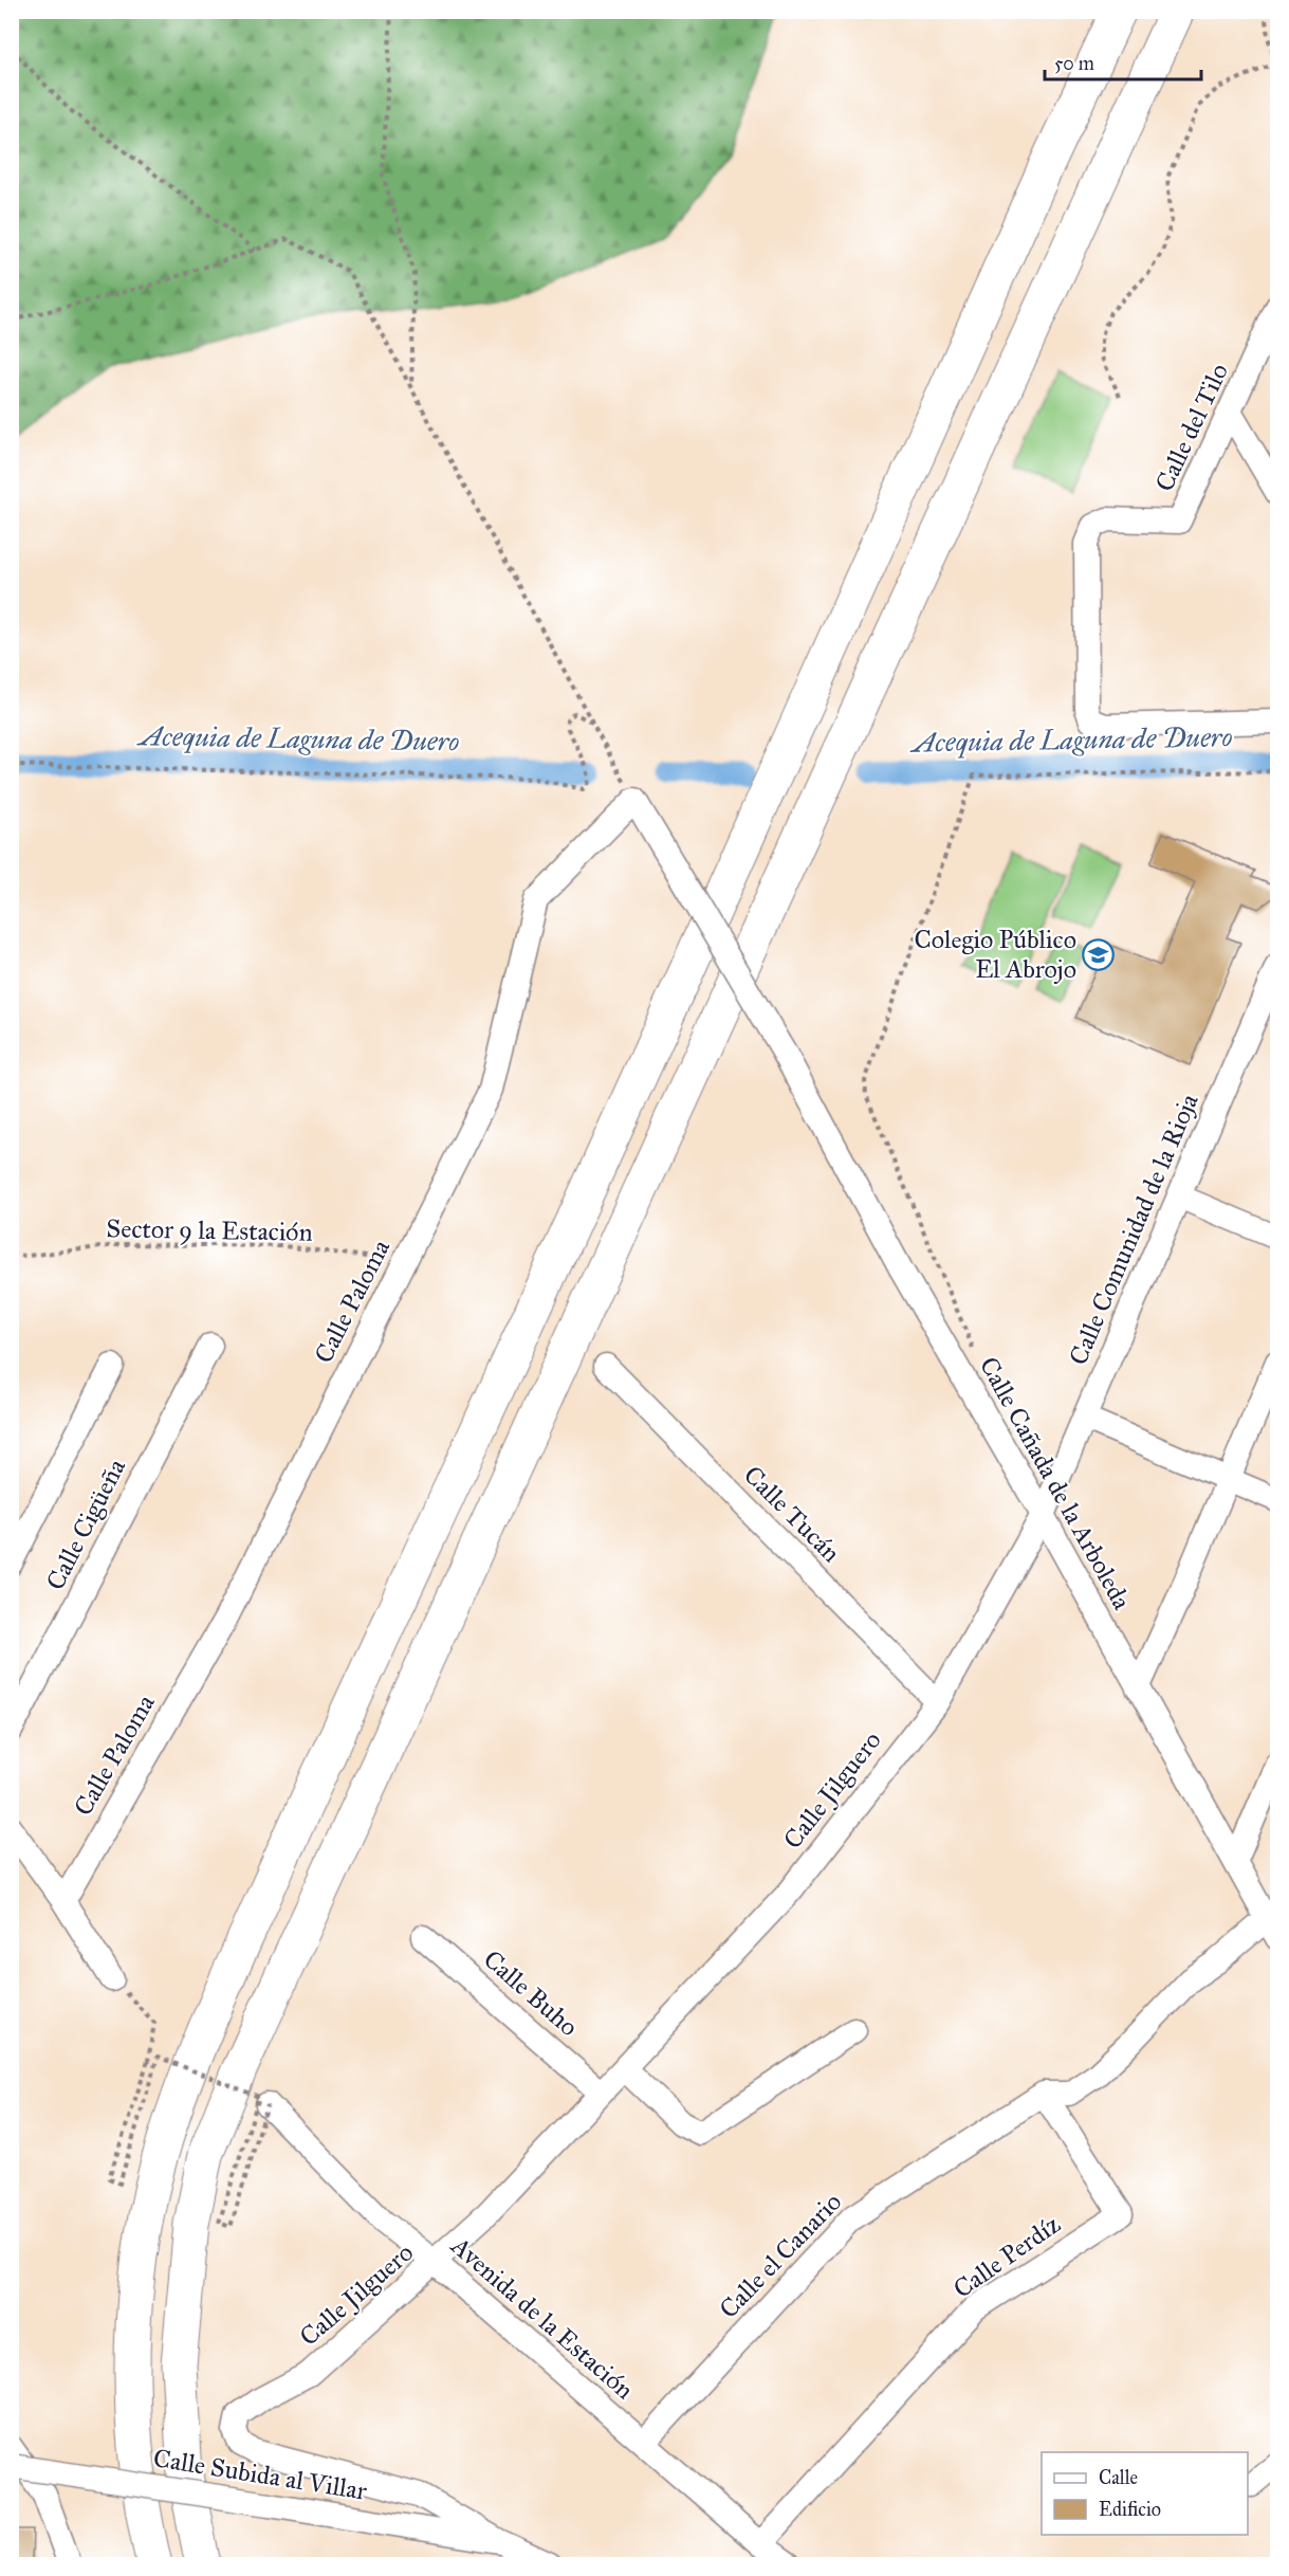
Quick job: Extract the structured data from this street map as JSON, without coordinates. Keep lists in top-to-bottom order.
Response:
{
  "streets": {
    "street": [
      "Calle del Tilo",
      "Calle Comunidad de la Rioja",
      "Calle Paloma",
      "Calle Cañada de la Arboleda",
      "Calle Tucán",
      "Calle Cigüeña",
      "Calle Jilguero",
      "Calle Buho",
      "Calle el Canario",
      "Calle Perdíz",
      "Avenida de la Estación",
      "Calle Subida al Villar"
    ],
    "path": ["Sector 9 la Estación"]
  },
  "crossings": [
    ["Calle Comunidad de la Rioja", "Calle Cañada de la Arboleda"],
    ["Calle Comunidad de la Rioja", "Calle Jilguero"],
    ["Sector 9 la Estación", "Calle Paloma"],
    ["Calle Paloma", "Calle Cañada de la Arboleda"],
    ["Calle Cañada de la Arboleda", "Calle Jilguero"],
    ["Calle Tucán", "Calle Jilguero"],
    ["Calle Jilguero", "Calle Buho"],
    ["Calle Jilguero", "Avenida de la Estación"],
    ["Calle Jilguero", "Calle Subida al Villar"],
    ["Calle el Canario", "Calle Perdíz"],
    ["Calle el Canario", "Avenida de la Estación"],
    ["Calle Perdíz", "Avenida de la Estación"]
  ],
  "water": ["Acequia de Laguna de Duero"],
  "places": {
    "school or university": ["Colegio Público El Abrojo"]
  },
  "legend": ["Calle", "Edificio"],
  "scale_bar": "50 m"
}
